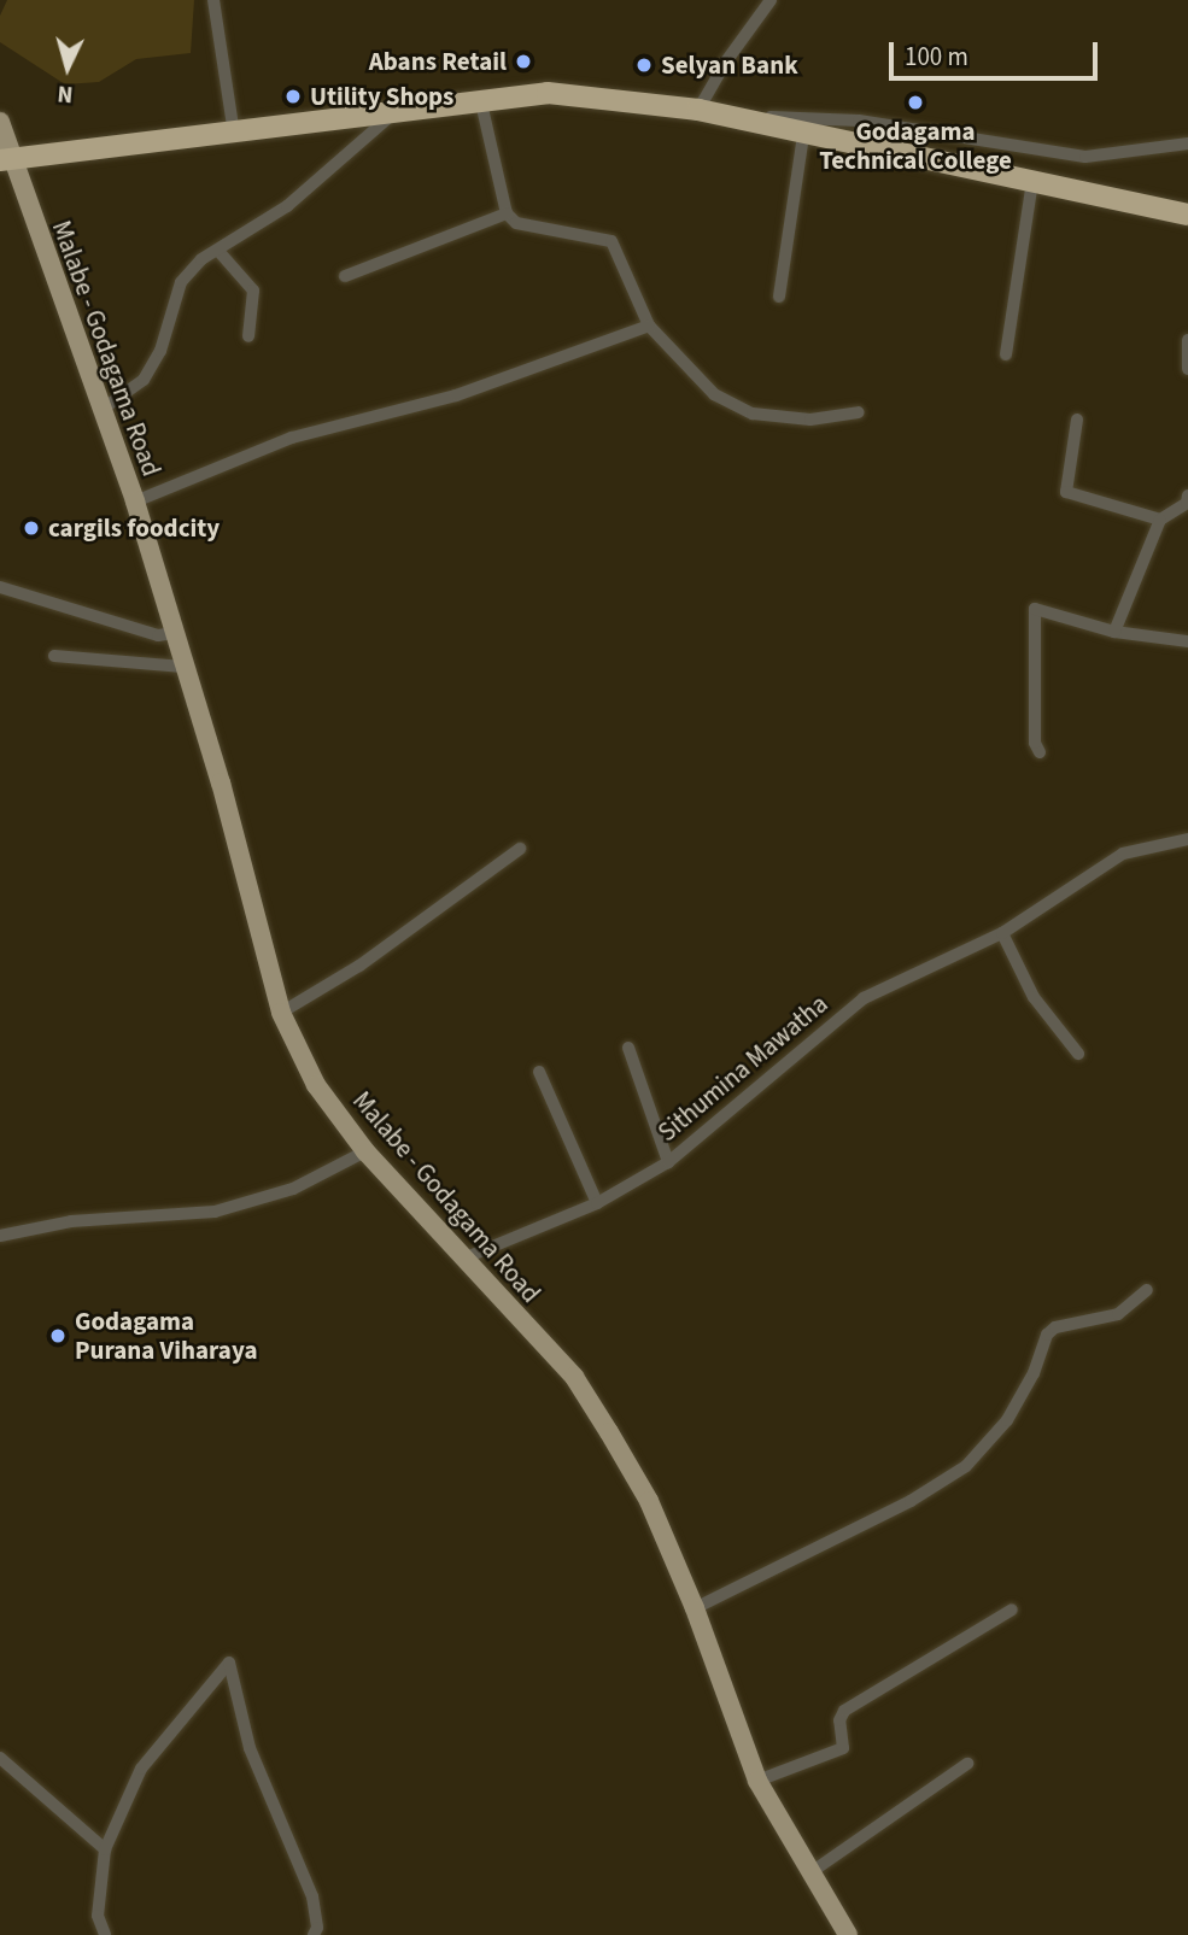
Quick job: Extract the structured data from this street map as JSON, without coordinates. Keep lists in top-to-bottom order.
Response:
{
  "streets": {
    "main road": ["Malabe - Godagama Road"],
    "street": ["Sithumina Mawatha"]
  },
  "crossings": [
    ["Malabe - Godagama Road", "Sithumina Mawatha"]
  ],
  "places": [
    "Abans Retail",
    "Selyan Bank",
    "Utility Shops",
    "Godagama Technical College",
    "cargils foodcity",
    "Godagama Purana Viharaya"
  ],
  "scale_bar": "100 m",
  "north": "bottom"
}
